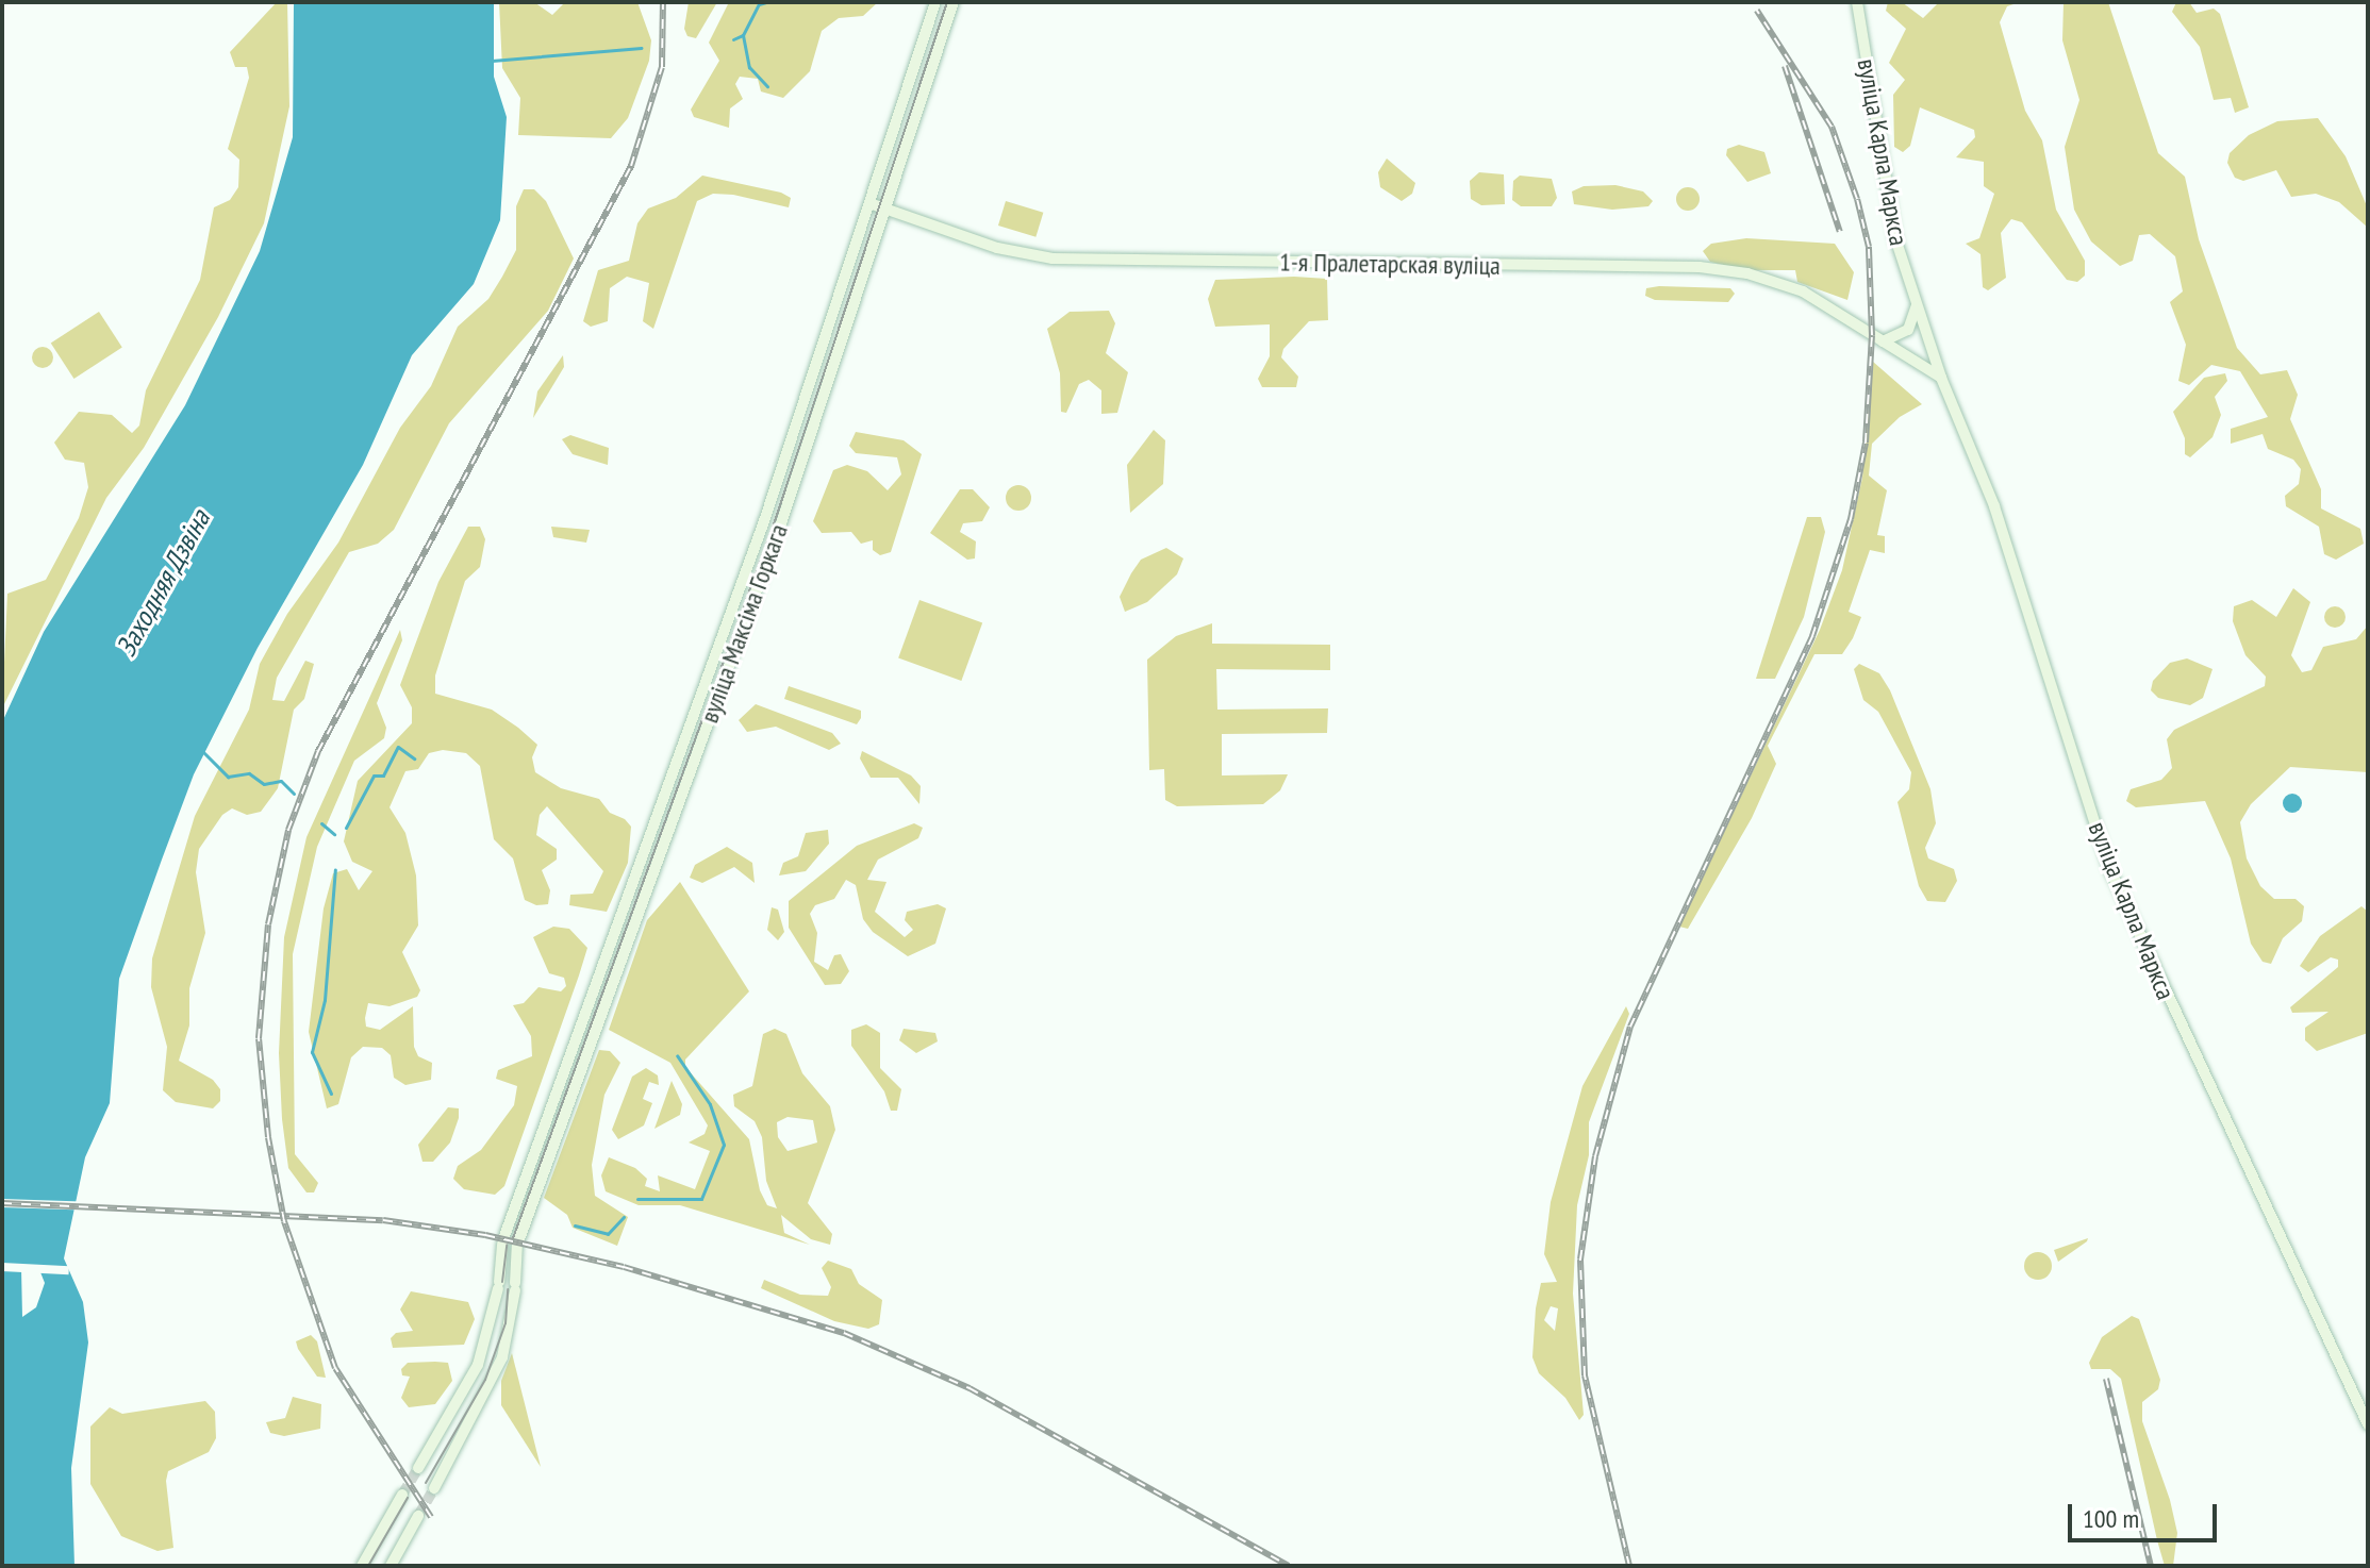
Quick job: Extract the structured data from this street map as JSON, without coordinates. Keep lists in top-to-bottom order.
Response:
{
  "streets": {
    "main road": ["вуліца Карла Маркса", "1-я Пралетарская вуліца", "вуліца Максіма Горкага"]
  },
  "crossings": [
    ["1-я Пралетарская вуліца", "вуліца Максіма Горкага"]
  ],
  "water": ["Заходняя Дзвіна"],
  "scale_bar": "100 m"
}
